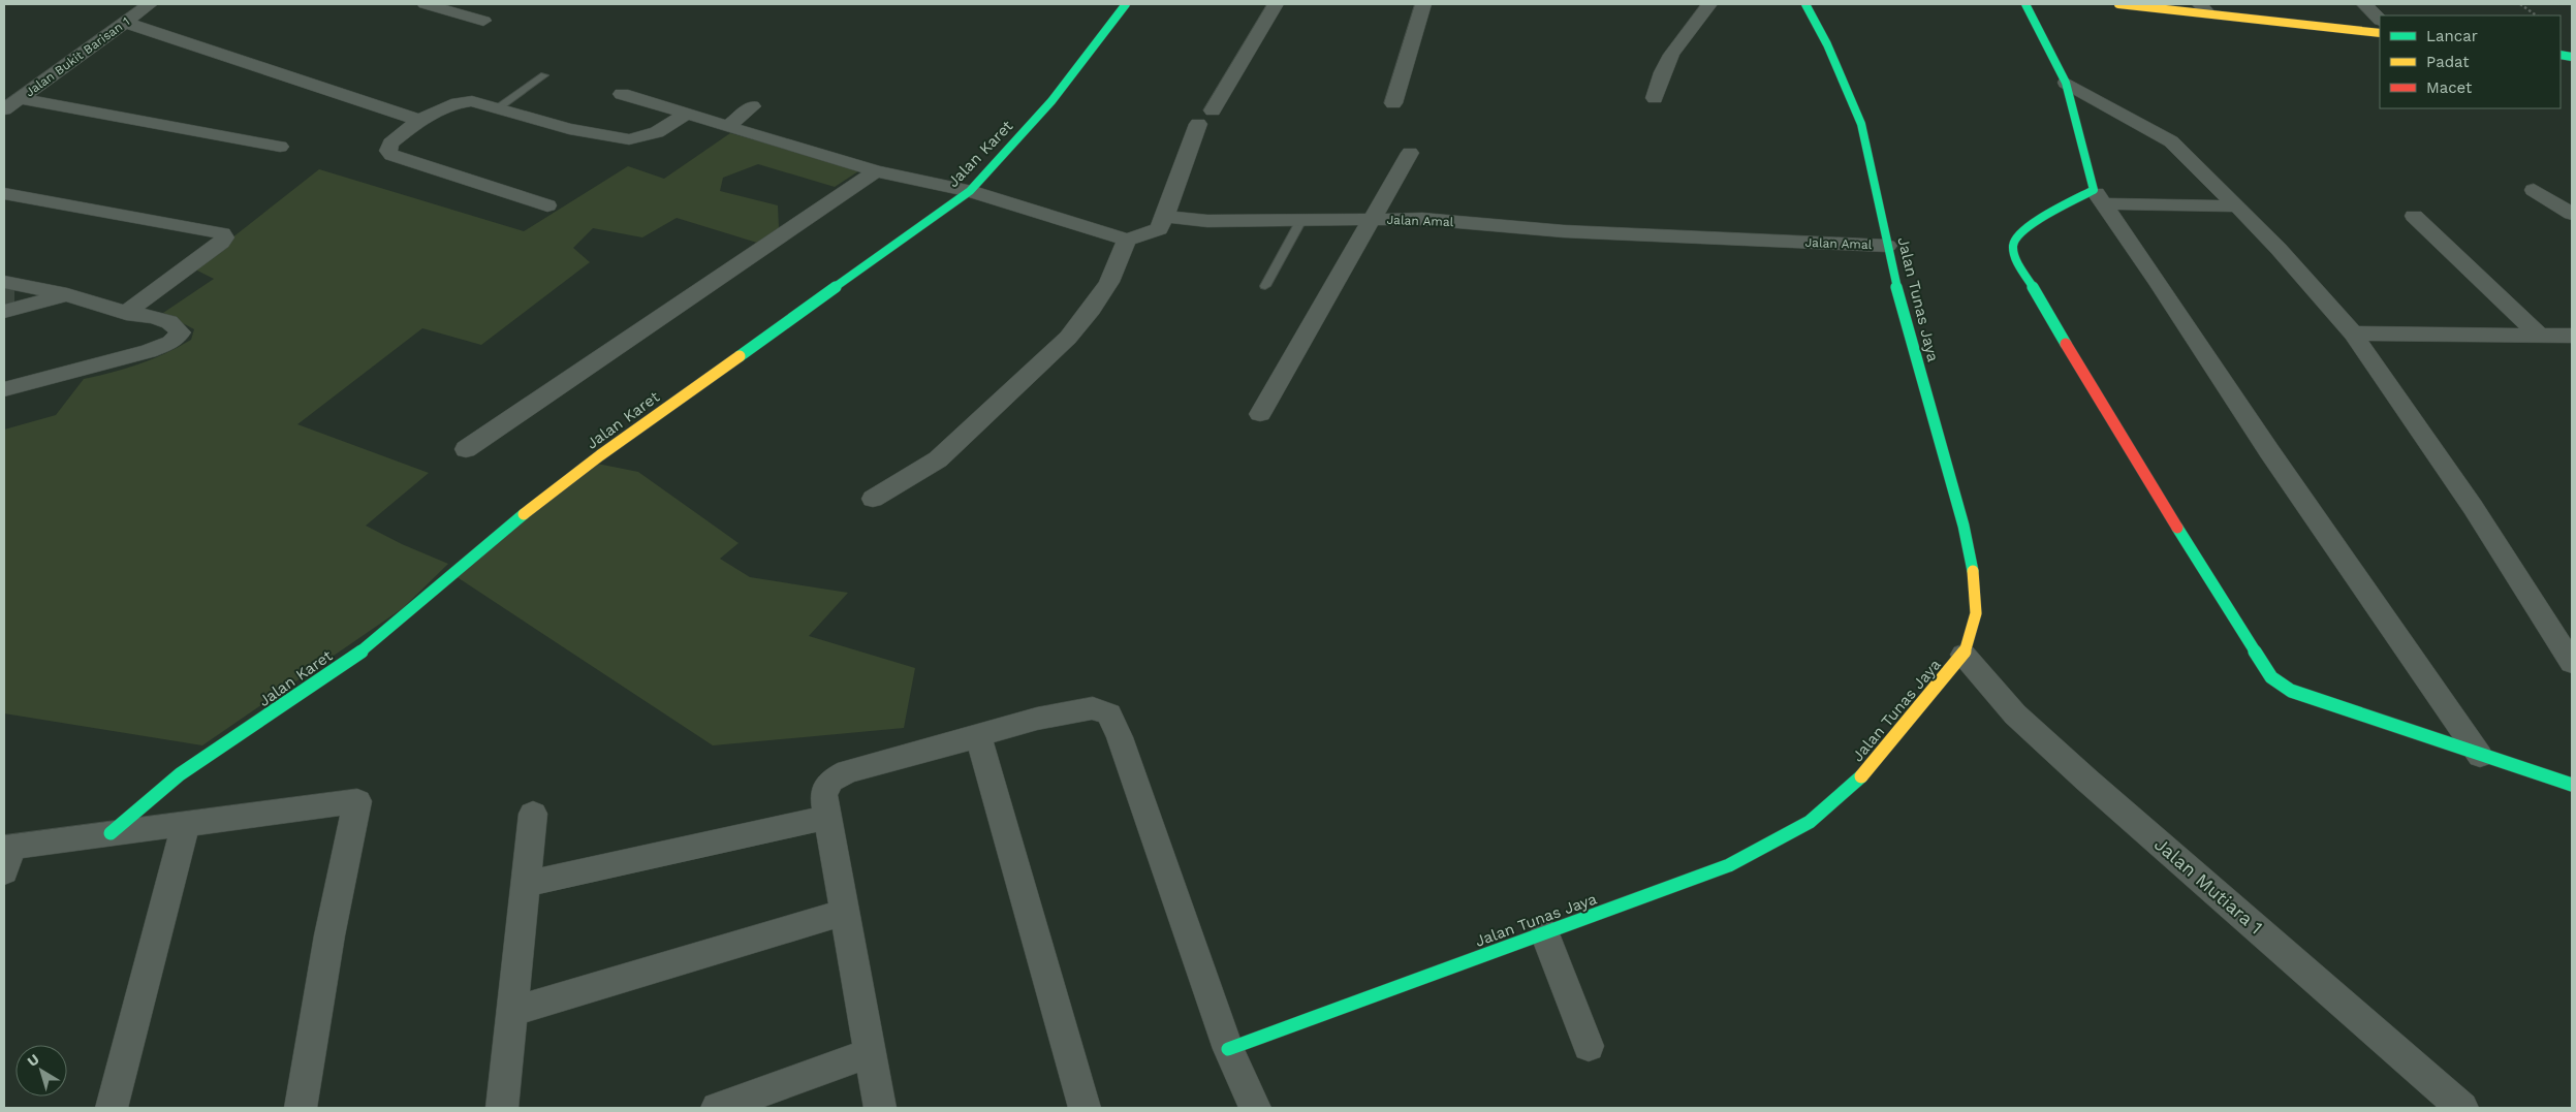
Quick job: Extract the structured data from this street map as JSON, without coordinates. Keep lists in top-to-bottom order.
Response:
{
  "streets": {
    "street": [
      "Jalan Bukit Barisan 1",
      "Jalan Karet",
      "Jalan Amal",
      "Jalan Tunas Jaya",
      "Jalan Mutiara 1"
    ]
  },
  "crossings": [
    ["Jalan Amal", "Jalan Tunas Jaya"],
    ["Jalan Tunas Jaya", "Jalan Mutiara 1"]
  ],
  "legend": ["Lancar", "Padat", "Macet"],
  "north": "top left"
}
